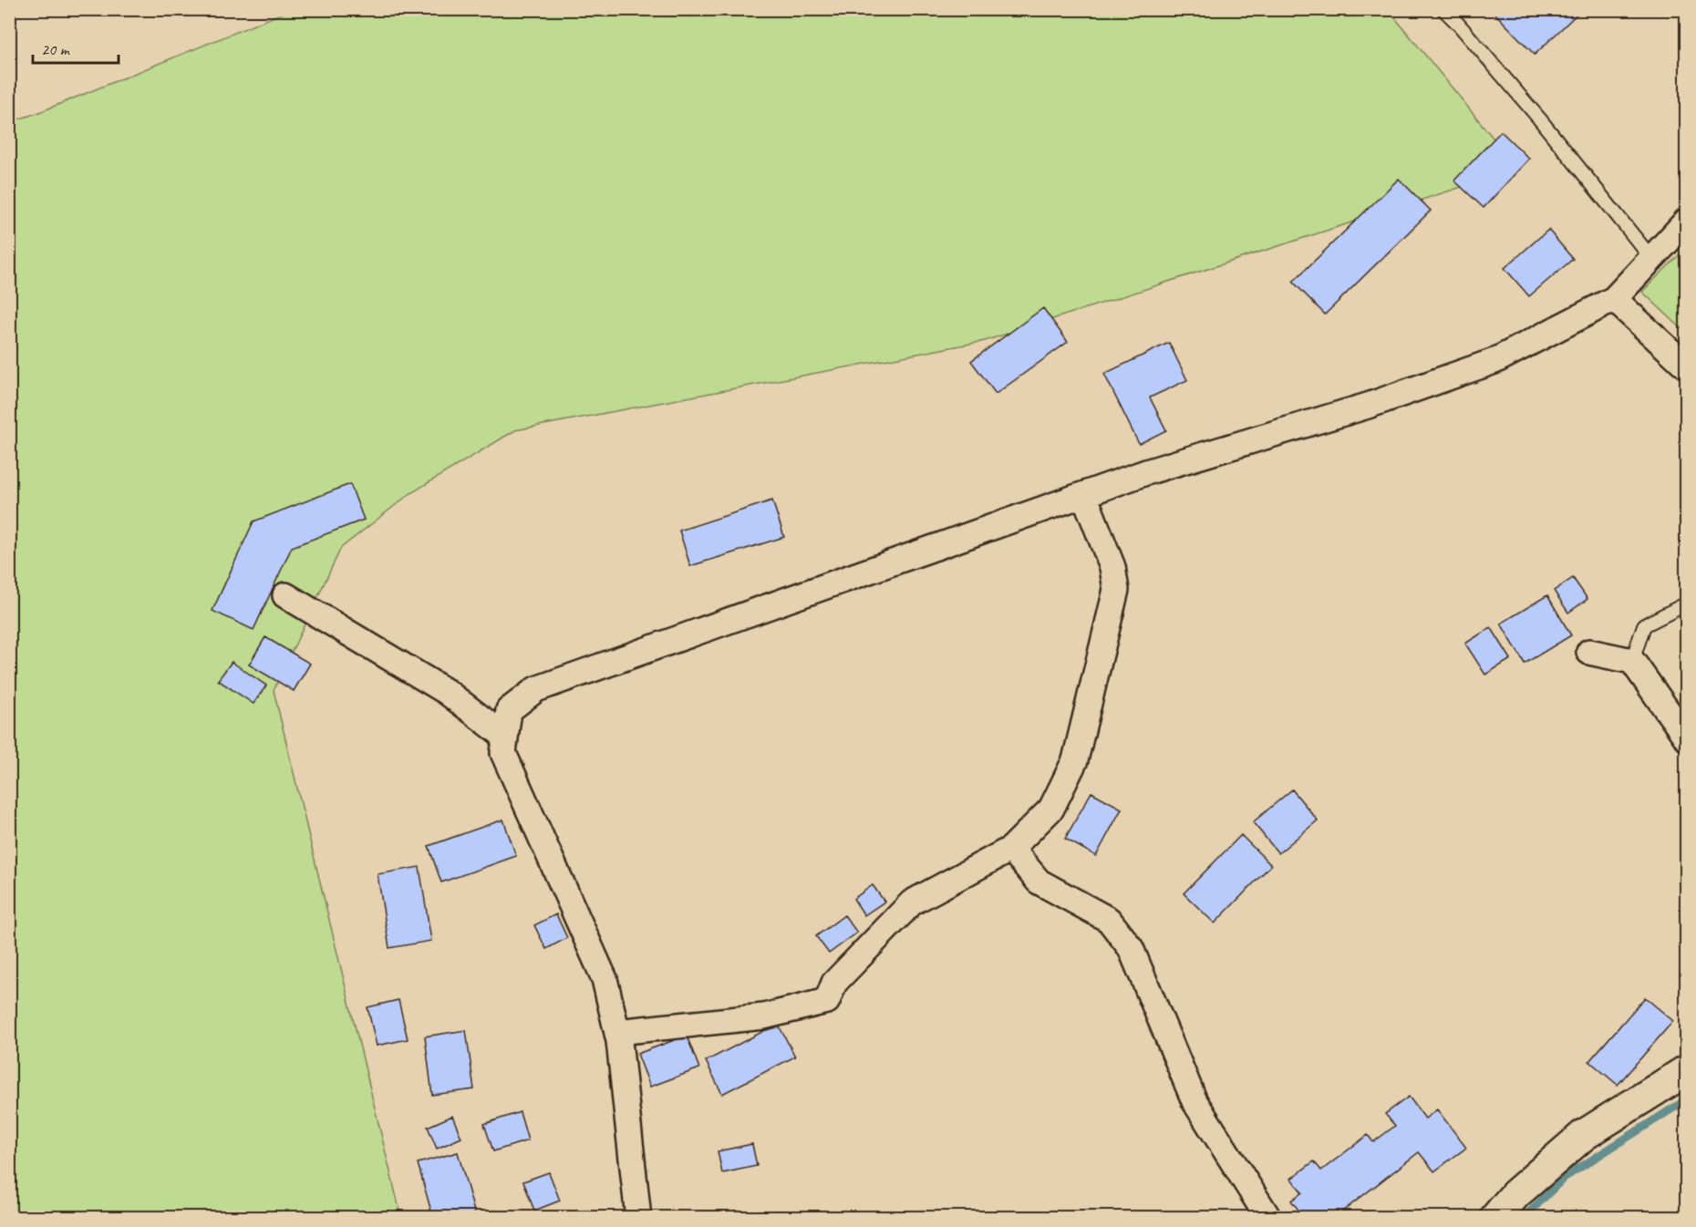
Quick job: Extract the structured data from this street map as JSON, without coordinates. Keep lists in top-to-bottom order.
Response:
{
  "scale_bar": "20 m"
}
